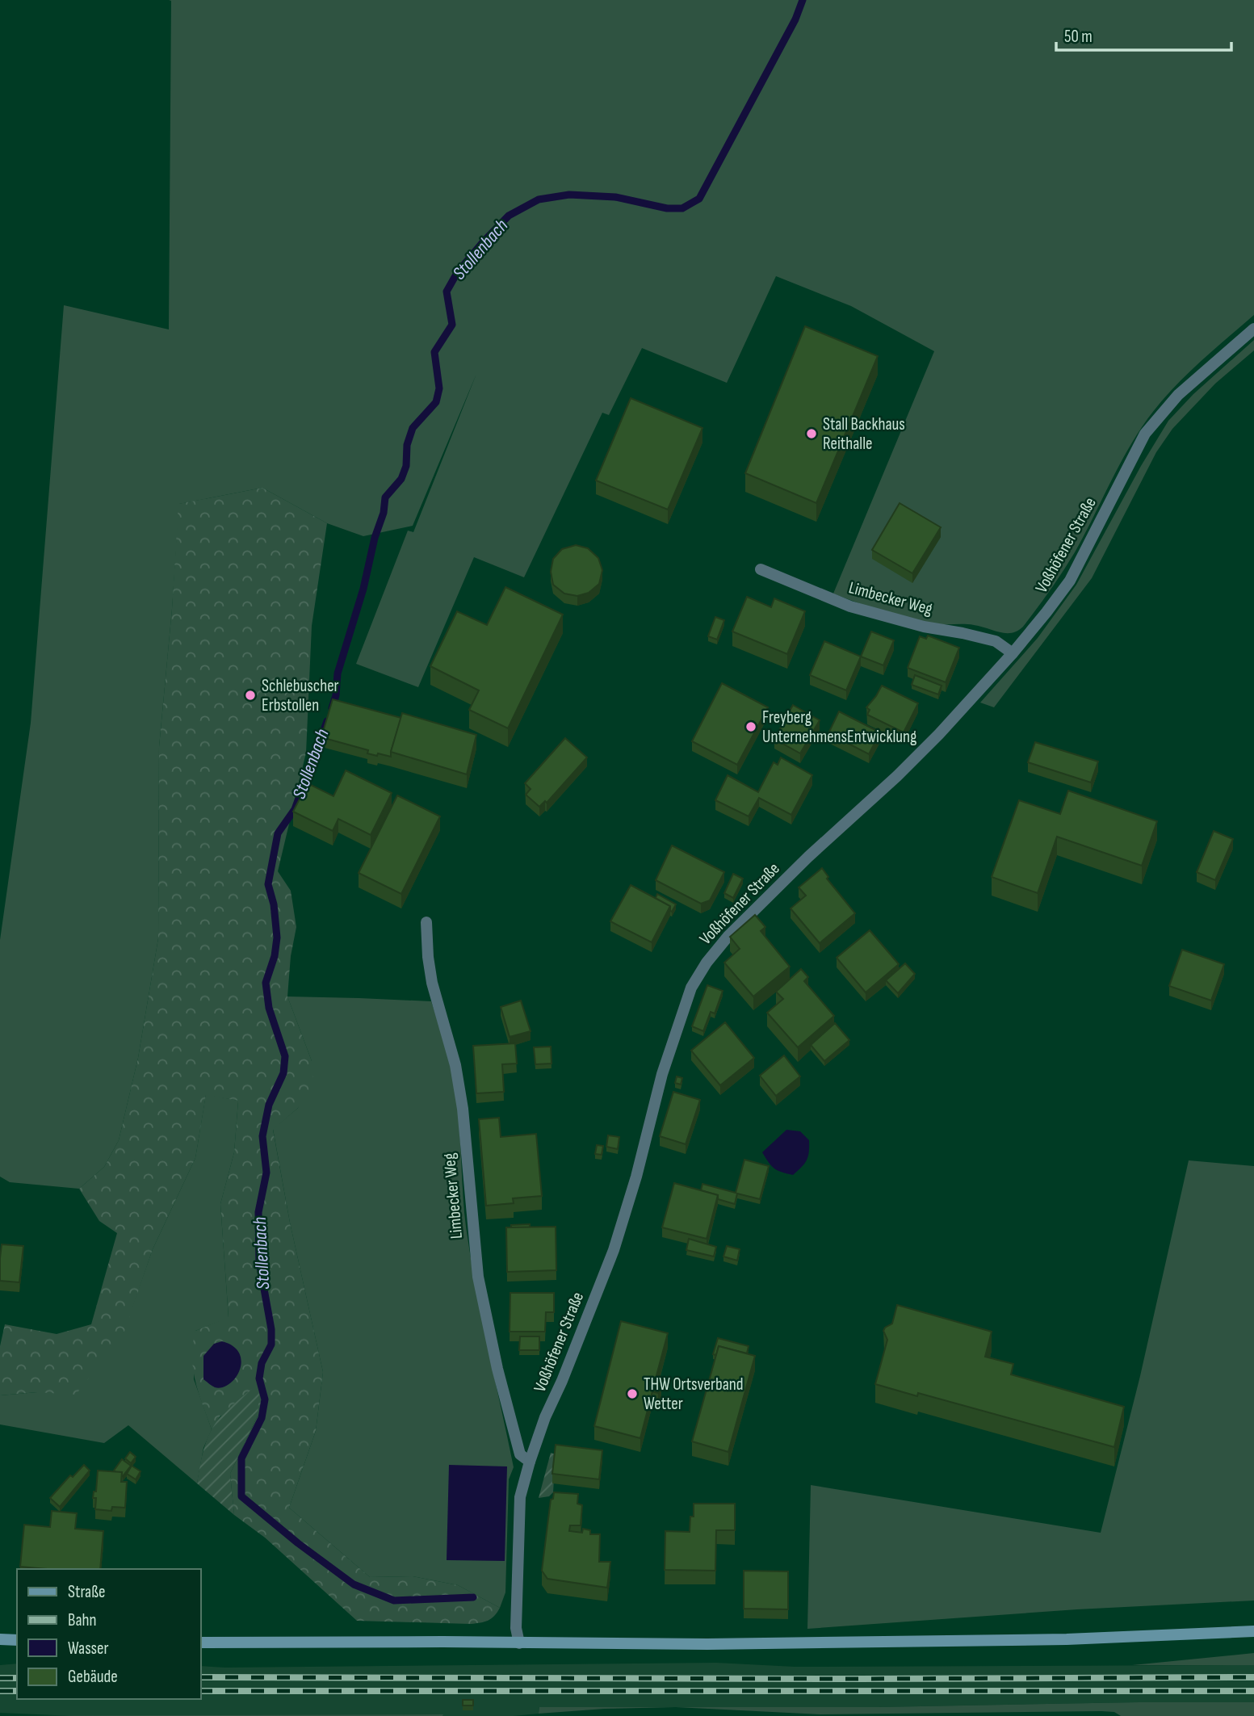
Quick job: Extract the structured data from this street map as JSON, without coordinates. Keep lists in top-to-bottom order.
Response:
{
  "streets": {
    "street": ["Voßhöfener Straße", "Limbecker Weg"]
  },
  "crossings": [
    ["Voßhöfener Straße", "Limbecker Weg"]
  ],
  "water": ["Stollenbach"],
  "places": [
    "Stall Backhaus Reithalle",
    "Schlebuscher Erbstollen",
    "Freyberg UnternehmensEntwicklung",
    "THW Ortsverband Wetter"
  ],
  "legend": [
    "Straße",
    "Bahn",
    "Wasser",
    "Gebäude"
  ],
  "scale_bar": "50 m"
}
